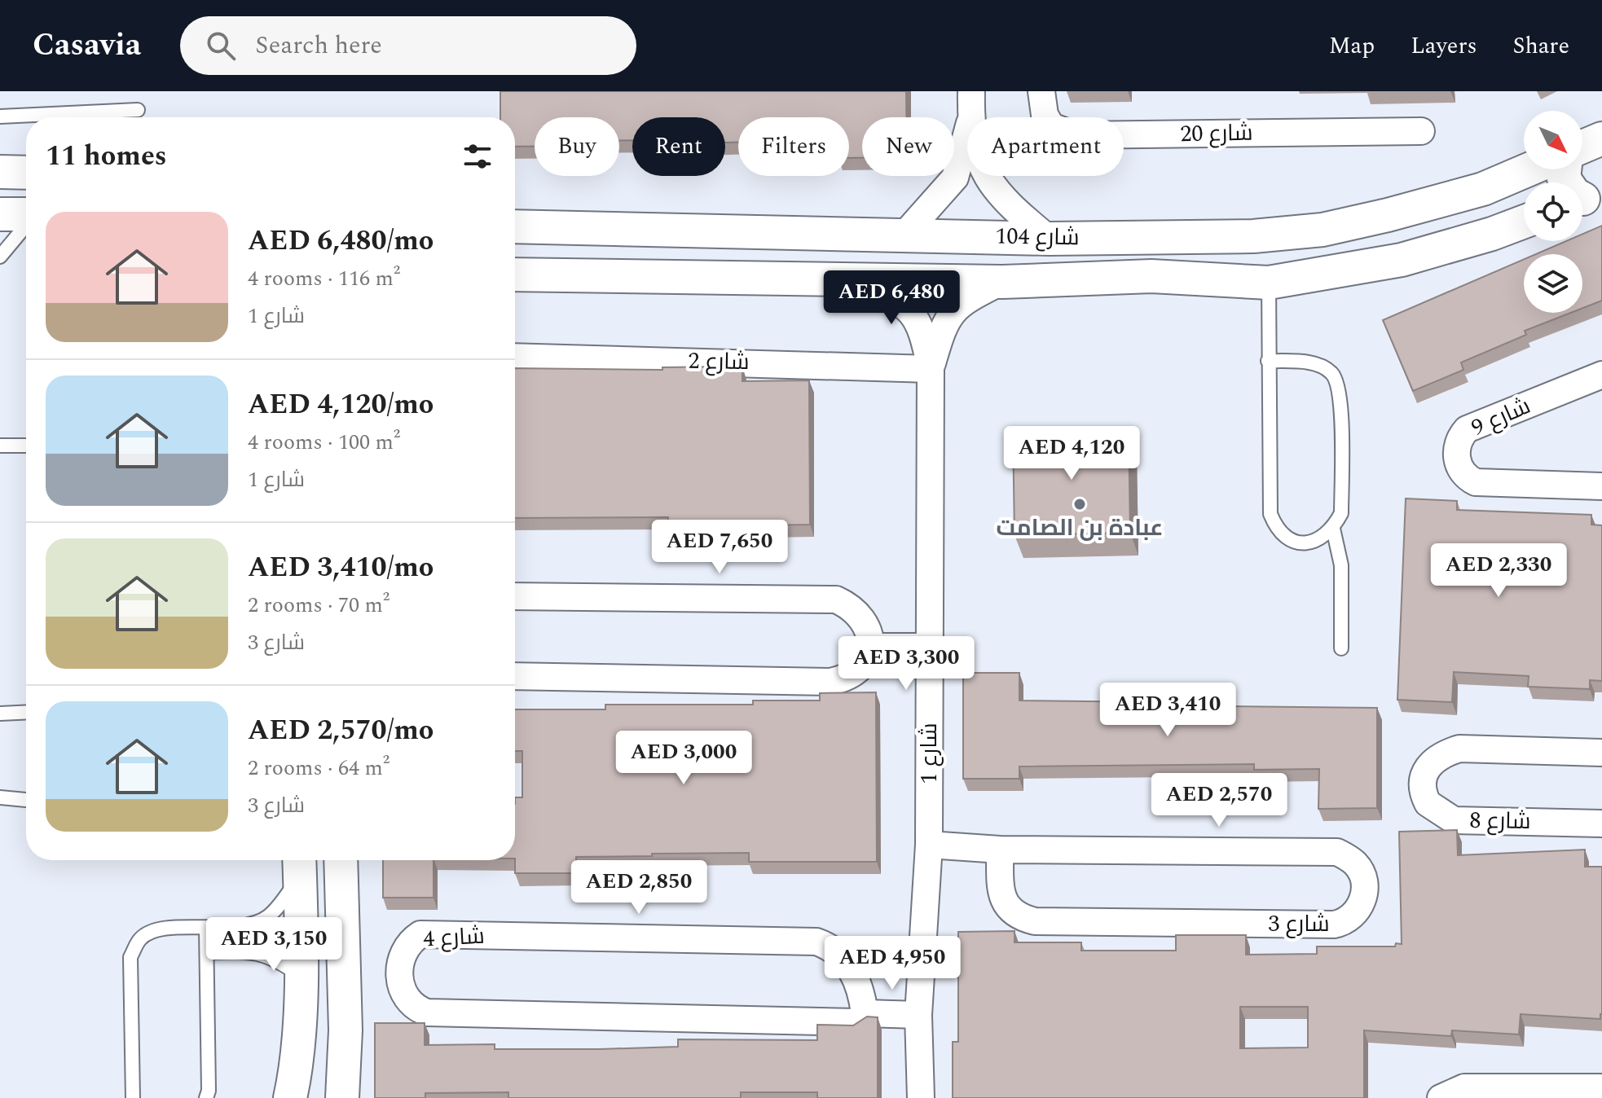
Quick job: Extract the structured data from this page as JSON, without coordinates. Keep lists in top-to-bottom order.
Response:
{
  "streets": {
    "street": [
      "شارع 20",
      "شارع 104",
      "شارع 2",
      "شارع 9",
      "شارع 1",
      "شارع 8",
      "شارع 3",
      "شارع 4"
    ]
  },
  "crossings": [
    ["شارع 104", "شارع 1"],
    ["شارع 2", "شارع 1"],
    ["شارع 1", "شارع 3"],
    ["شارع 1", "شارع 4"]
  ],
  "places": ["عبادة بن الصامت"],
  "north": "bottom right",
  "page": {
    "header": "Casavia",
    "search": "Search here",
    "nav": ["Map", "Layers", "Share"],
    "chip": [
      "Buy",
      "Rent",
      "Filters",
      "New",
      "Apartment"
    ],
    "heading": "11 homes",
    "list": [
      {
        "name": "AED 6,480/mo",
        "note": "4 rooms · 116 m² · شارع 1"
      },
      {
        "name": "AED 4,120/mo",
        "note": "4 rooms · 100 m² · شارع 1"
      },
      {
        "name": "AED 3,410/mo",
        "note": "2 rooms · 70 m² · شارع 3"
      },
      {
        "name": "AED 2,570/mo",
        "note": "2 rooms · 64 m² · شارع 3"
      }
    ],
    "price": [
      "AED 6,480",
      "AED 4,120",
      "AED 7,650",
      "AED 2,330",
      "AED 3,300",
      "AED 3,410",
      "AED 3,000",
      "AED 2,570",
      "AED 2,850",
      "AED 3,150",
      "AED 4,950"
    ]
  }
}
